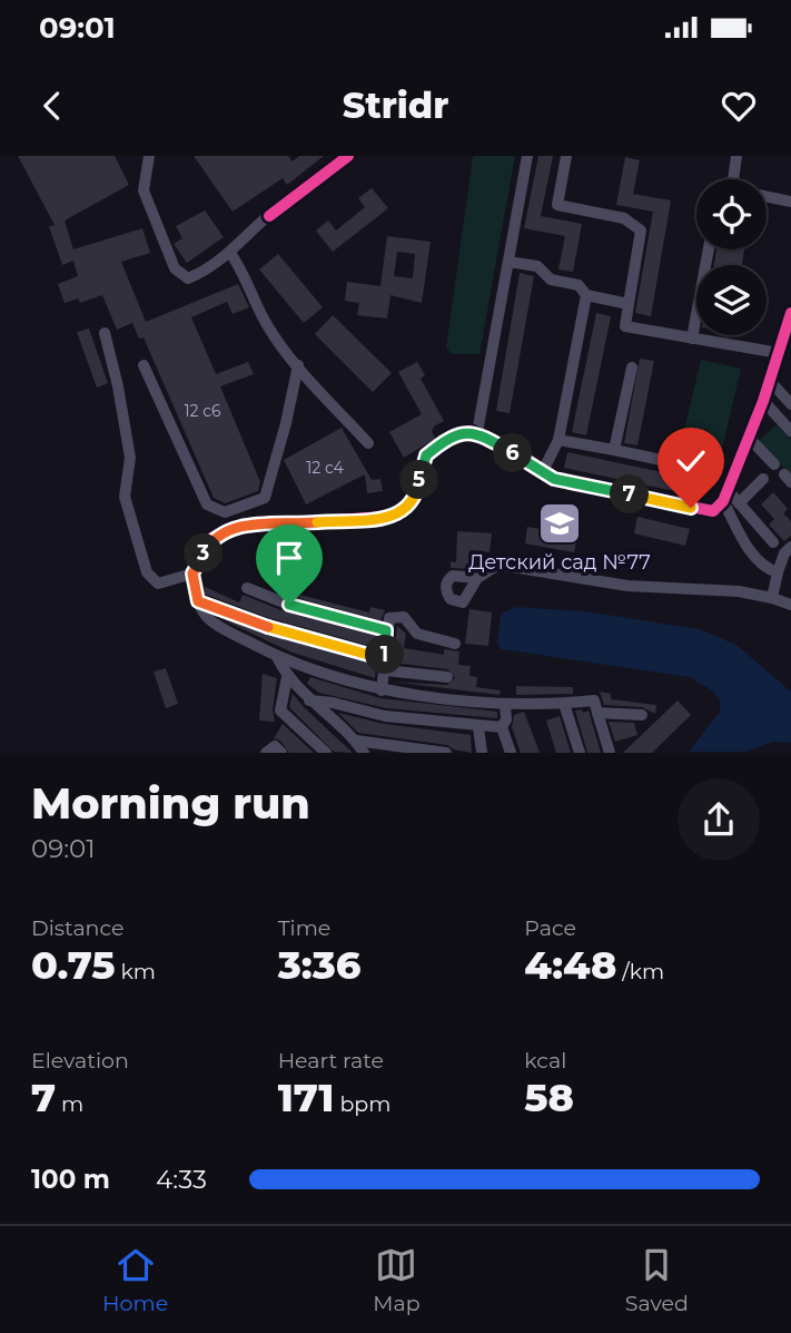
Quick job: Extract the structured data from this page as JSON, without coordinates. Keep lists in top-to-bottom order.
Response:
{
  "places": {
    "school or university": ["Детский сад №77"]
  },
  "house_numbers": ["12 с6", "12 с4"],
  "page": {
    "status": "09:01",
    "header": "Stridr",
    "pins": [
      "6",
      "5",
      "7",
      "3",
      "1"
    ],
    "heading": ["Morning run", "09:01"],
    "stats": [
      ["Distance", "0.75 km"],
      ["Time", "3:36"],
      ["Pace", "4:48 /km"],
      ["Elevation", "7 m"],
      ["Heart rate", "171 bpm"],
      ["kcal", "58"]
    ],
    "list": [
      {
        "name": "100 m",
        "note": "4:33"
      }
    ],
    "tabs": ["Home", "Map", "Saved"]
  }
}
